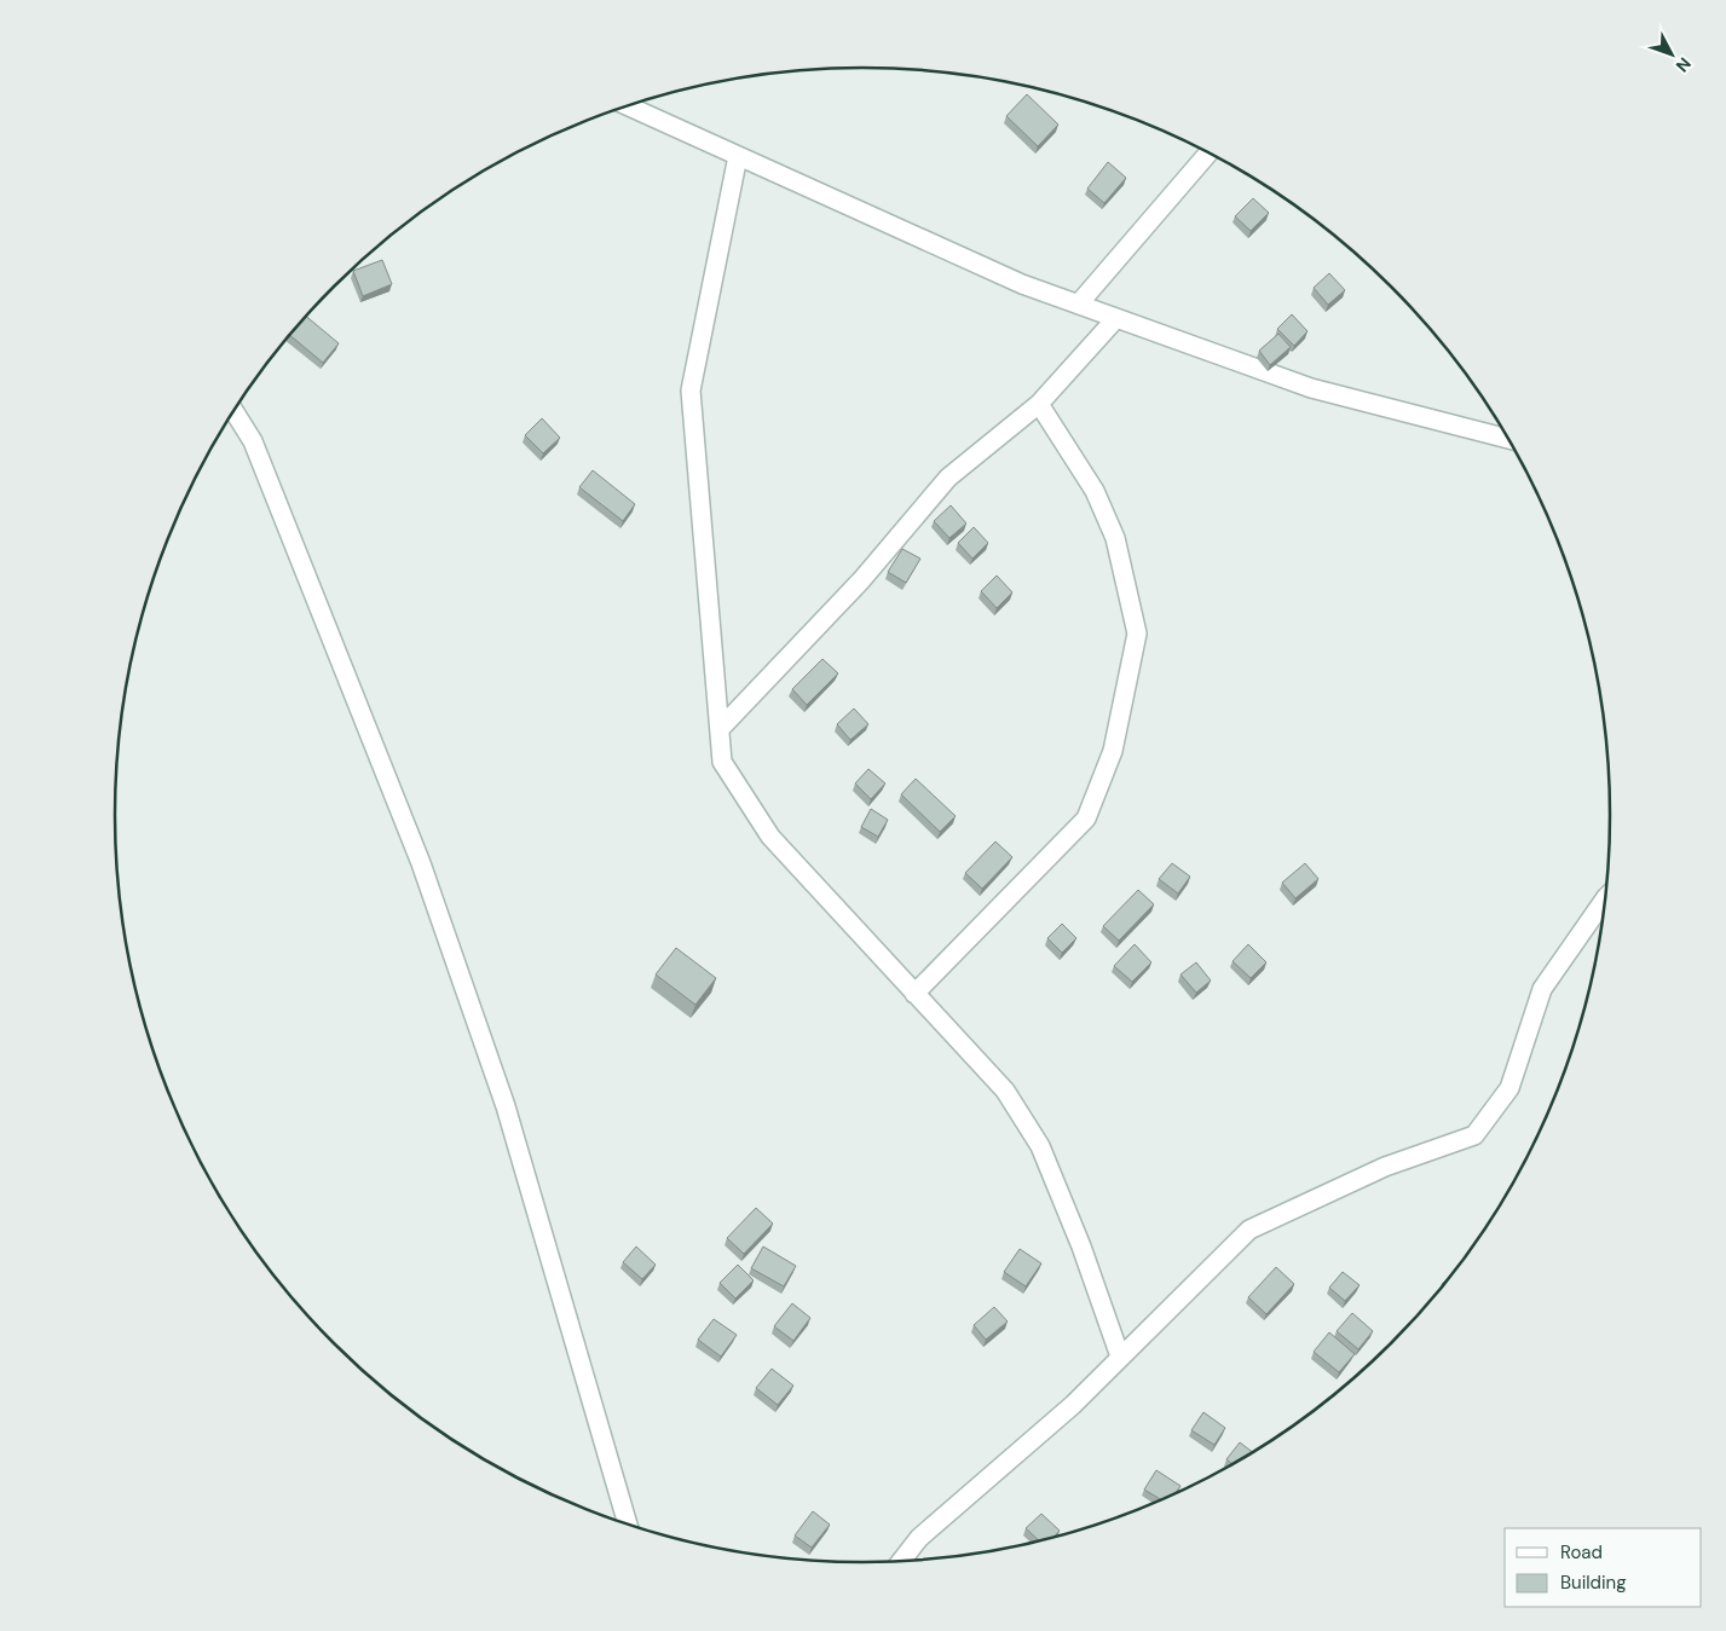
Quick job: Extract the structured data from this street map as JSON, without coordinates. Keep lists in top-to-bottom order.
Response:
{
  "legend": ["Road", "Building"],
  "north": "bottom right"
}
